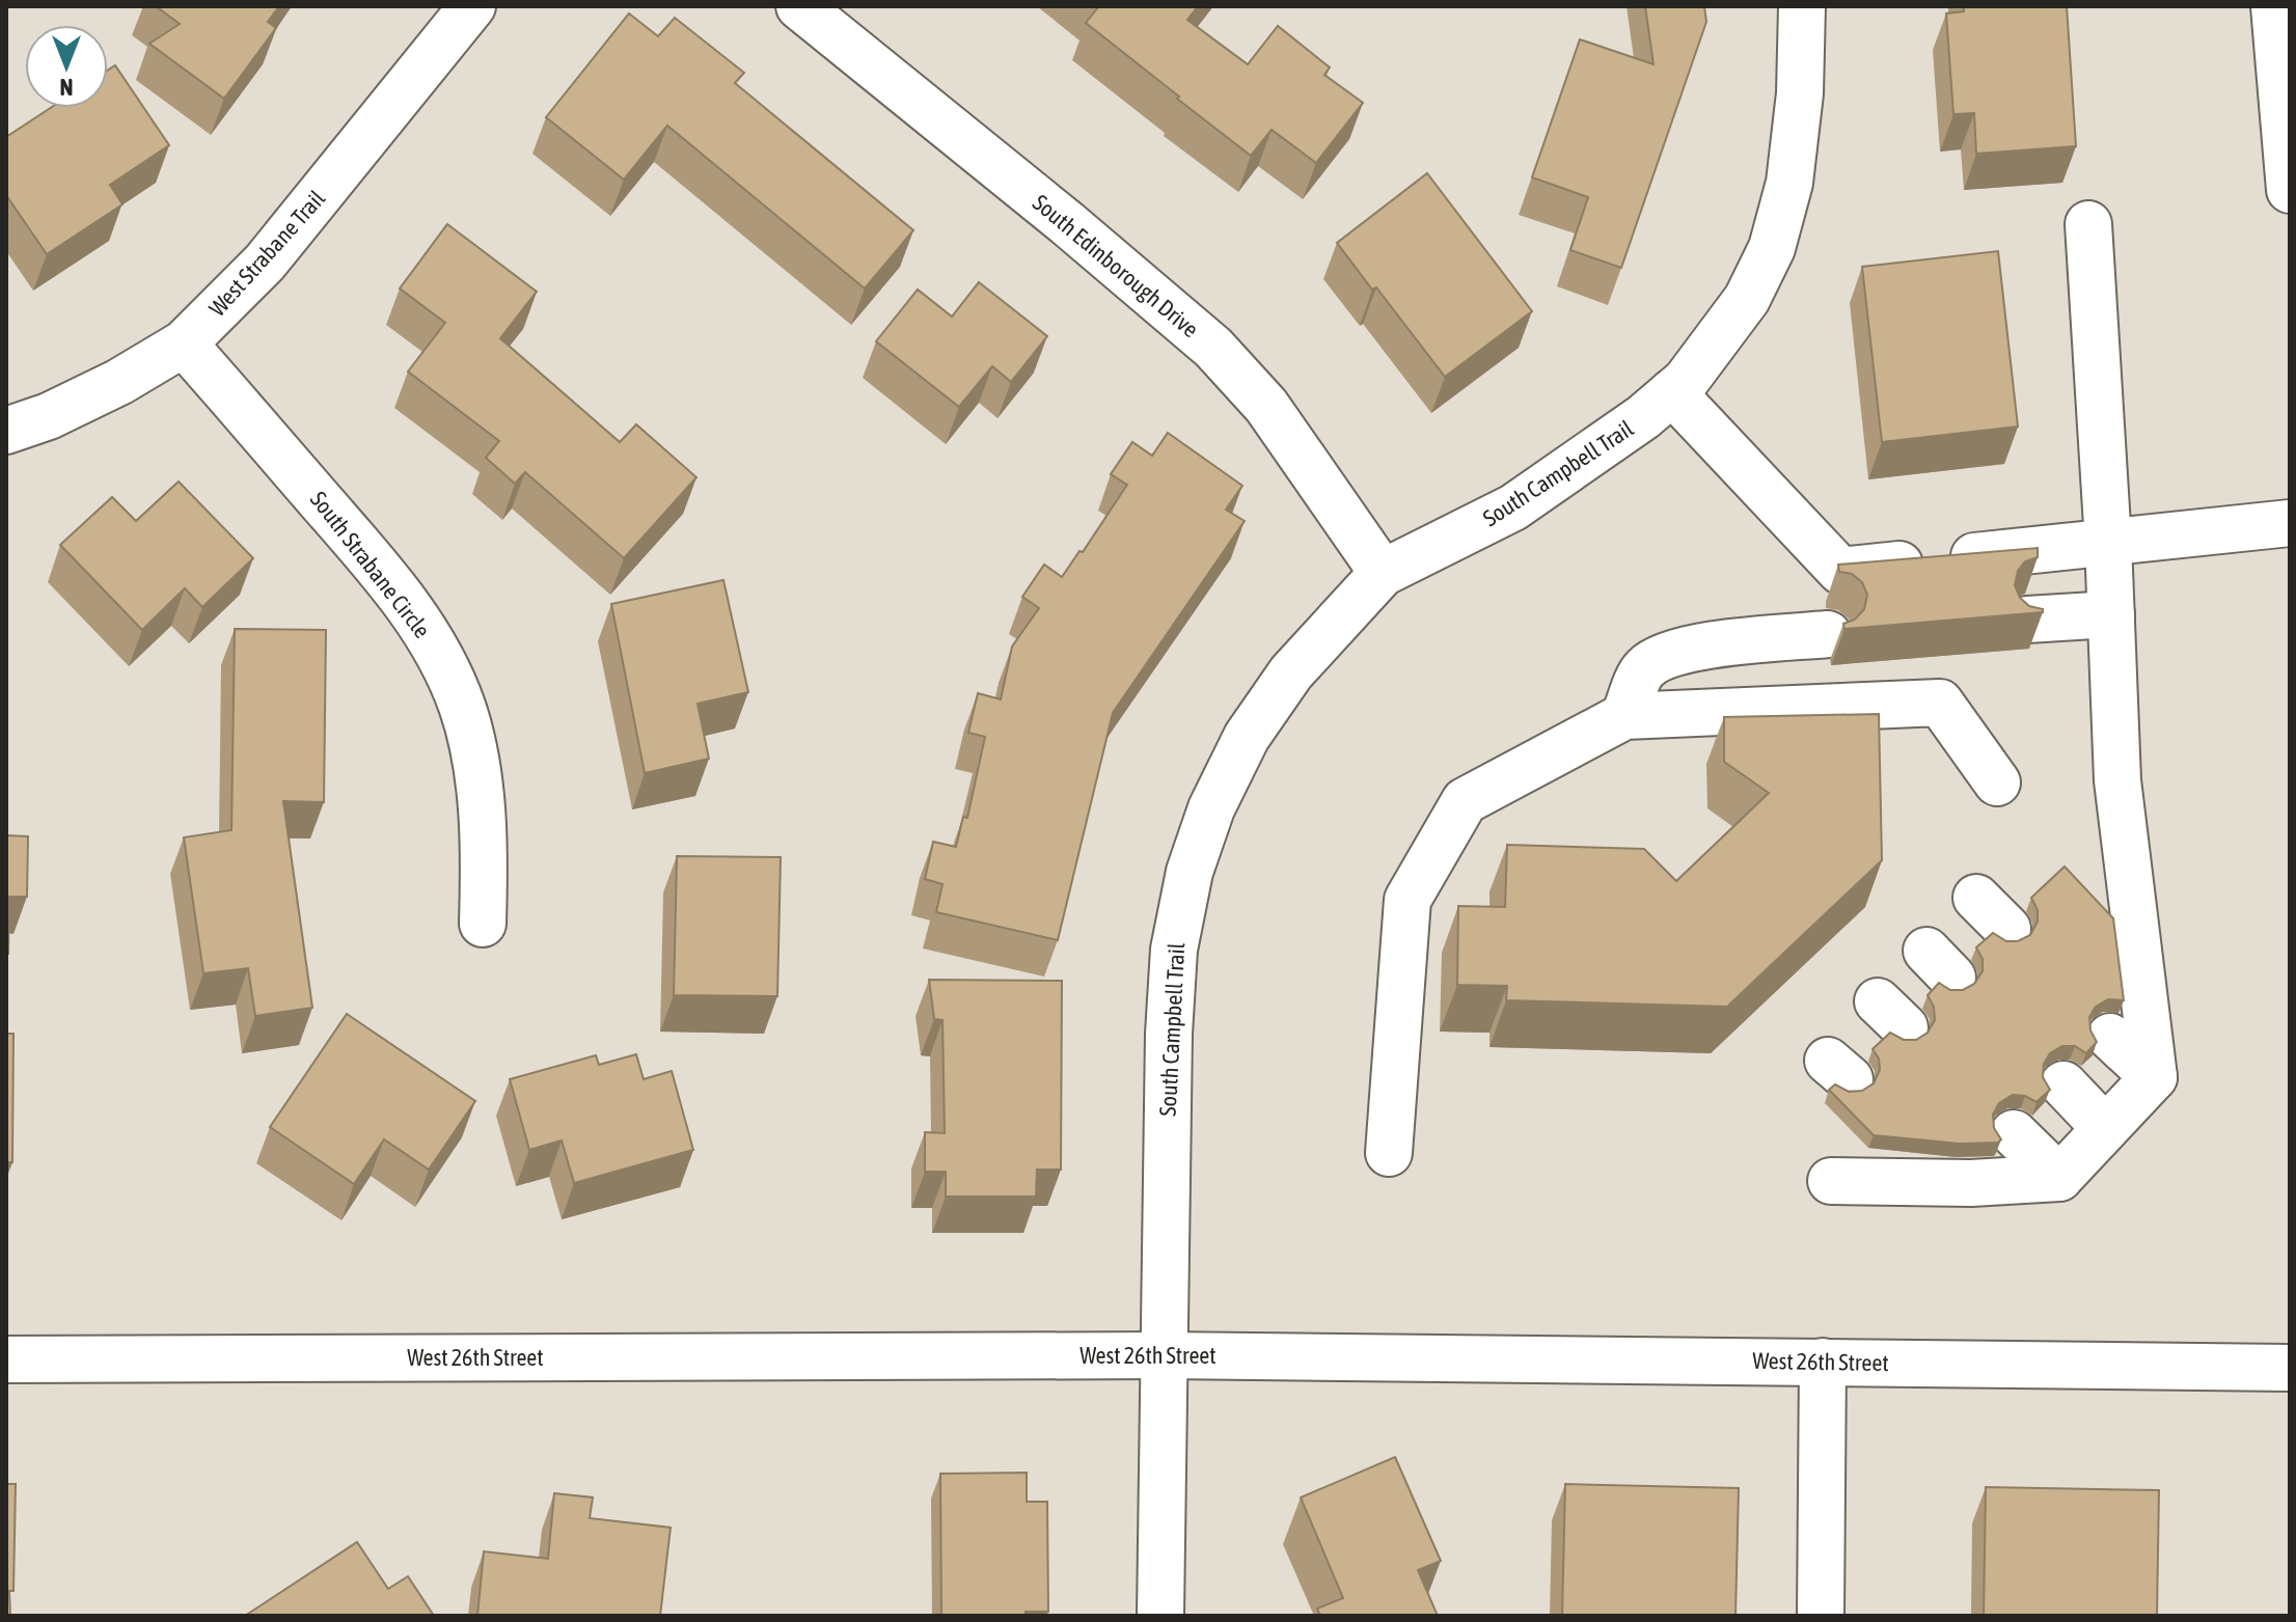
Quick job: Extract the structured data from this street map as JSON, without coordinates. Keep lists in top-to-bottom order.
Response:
{
  "streets": {
    "street": [
      "West Strabane Trail",
      "South Edinborough Drive",
      "South Campbell Trail",
      "South Strabane Circle",
      "West 26th Street"
    ]
  },
  "crossings": [
    ["West Strabane Trail", "South Strabane Circle"],
    ["South Edinborough Drive", "South Campbell Trail"],
    ["South Campbell Trail", "West 26th Street"]
  ],
  "north": "bottom"
}
